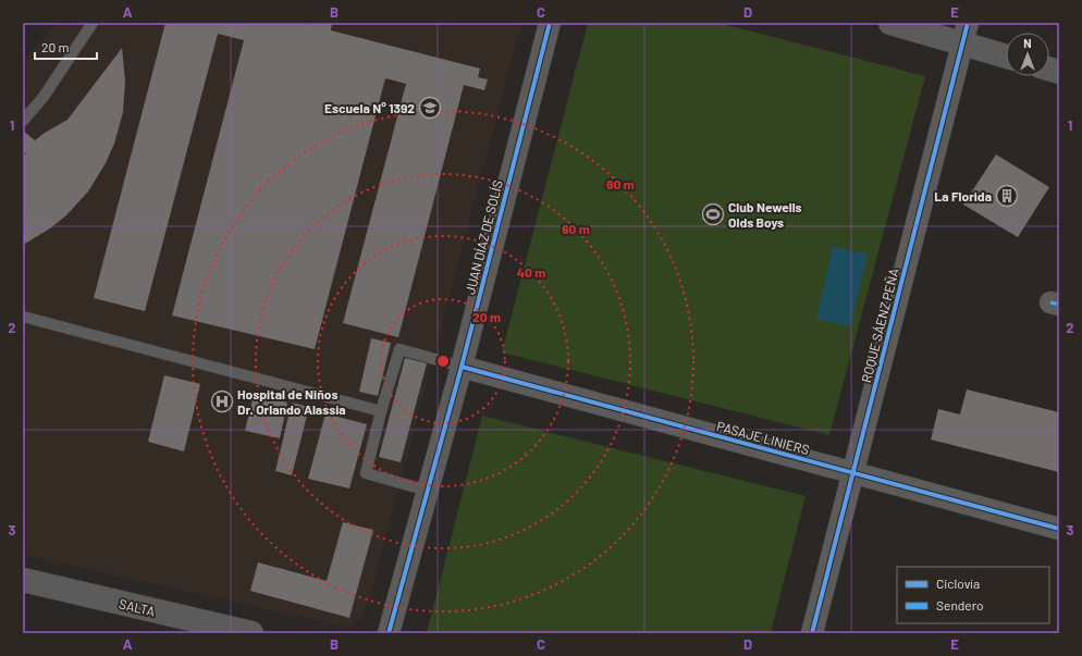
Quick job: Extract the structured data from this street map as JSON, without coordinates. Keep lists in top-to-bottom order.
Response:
{
  "streets": {
    "street": [
      "JUAN DÍAZ DE SOLÍS",
      "ROQUE SÁENZ PEÑA",
      "PASAJE LINIERS",
      "SALTA"
    ]
  },
  "crossings": [
    ["JUAN DÍAZ DE SOLÍS", "PASAJE LINIERS"],
    ["ROQUE SÁENZ PEÑA", "PASAJE LINIERS"]
  ],
  "places": {
    "school or university": ["Escuela N° 1392"],
    "building": ["La Florida"],
    "sports": ["Club Newells Olds Boys"],
    "hospital": ["Hospital de Niños Dr. Orlando Alassia"]
  },
  "legend": ["Ciclovía", "Sendero"],
  "scale_bar": "20 m",
  "north": "top",
  "grid": {
    "columns": [
      "A",
      "B",
      "C",
      "D",
      "E"
    ],
    "rows": ["1", "2", "3"]
  },
  "rings": [
    "80 m",
    "60 m",
    "40 m",
    "20 m"
  ]
}
